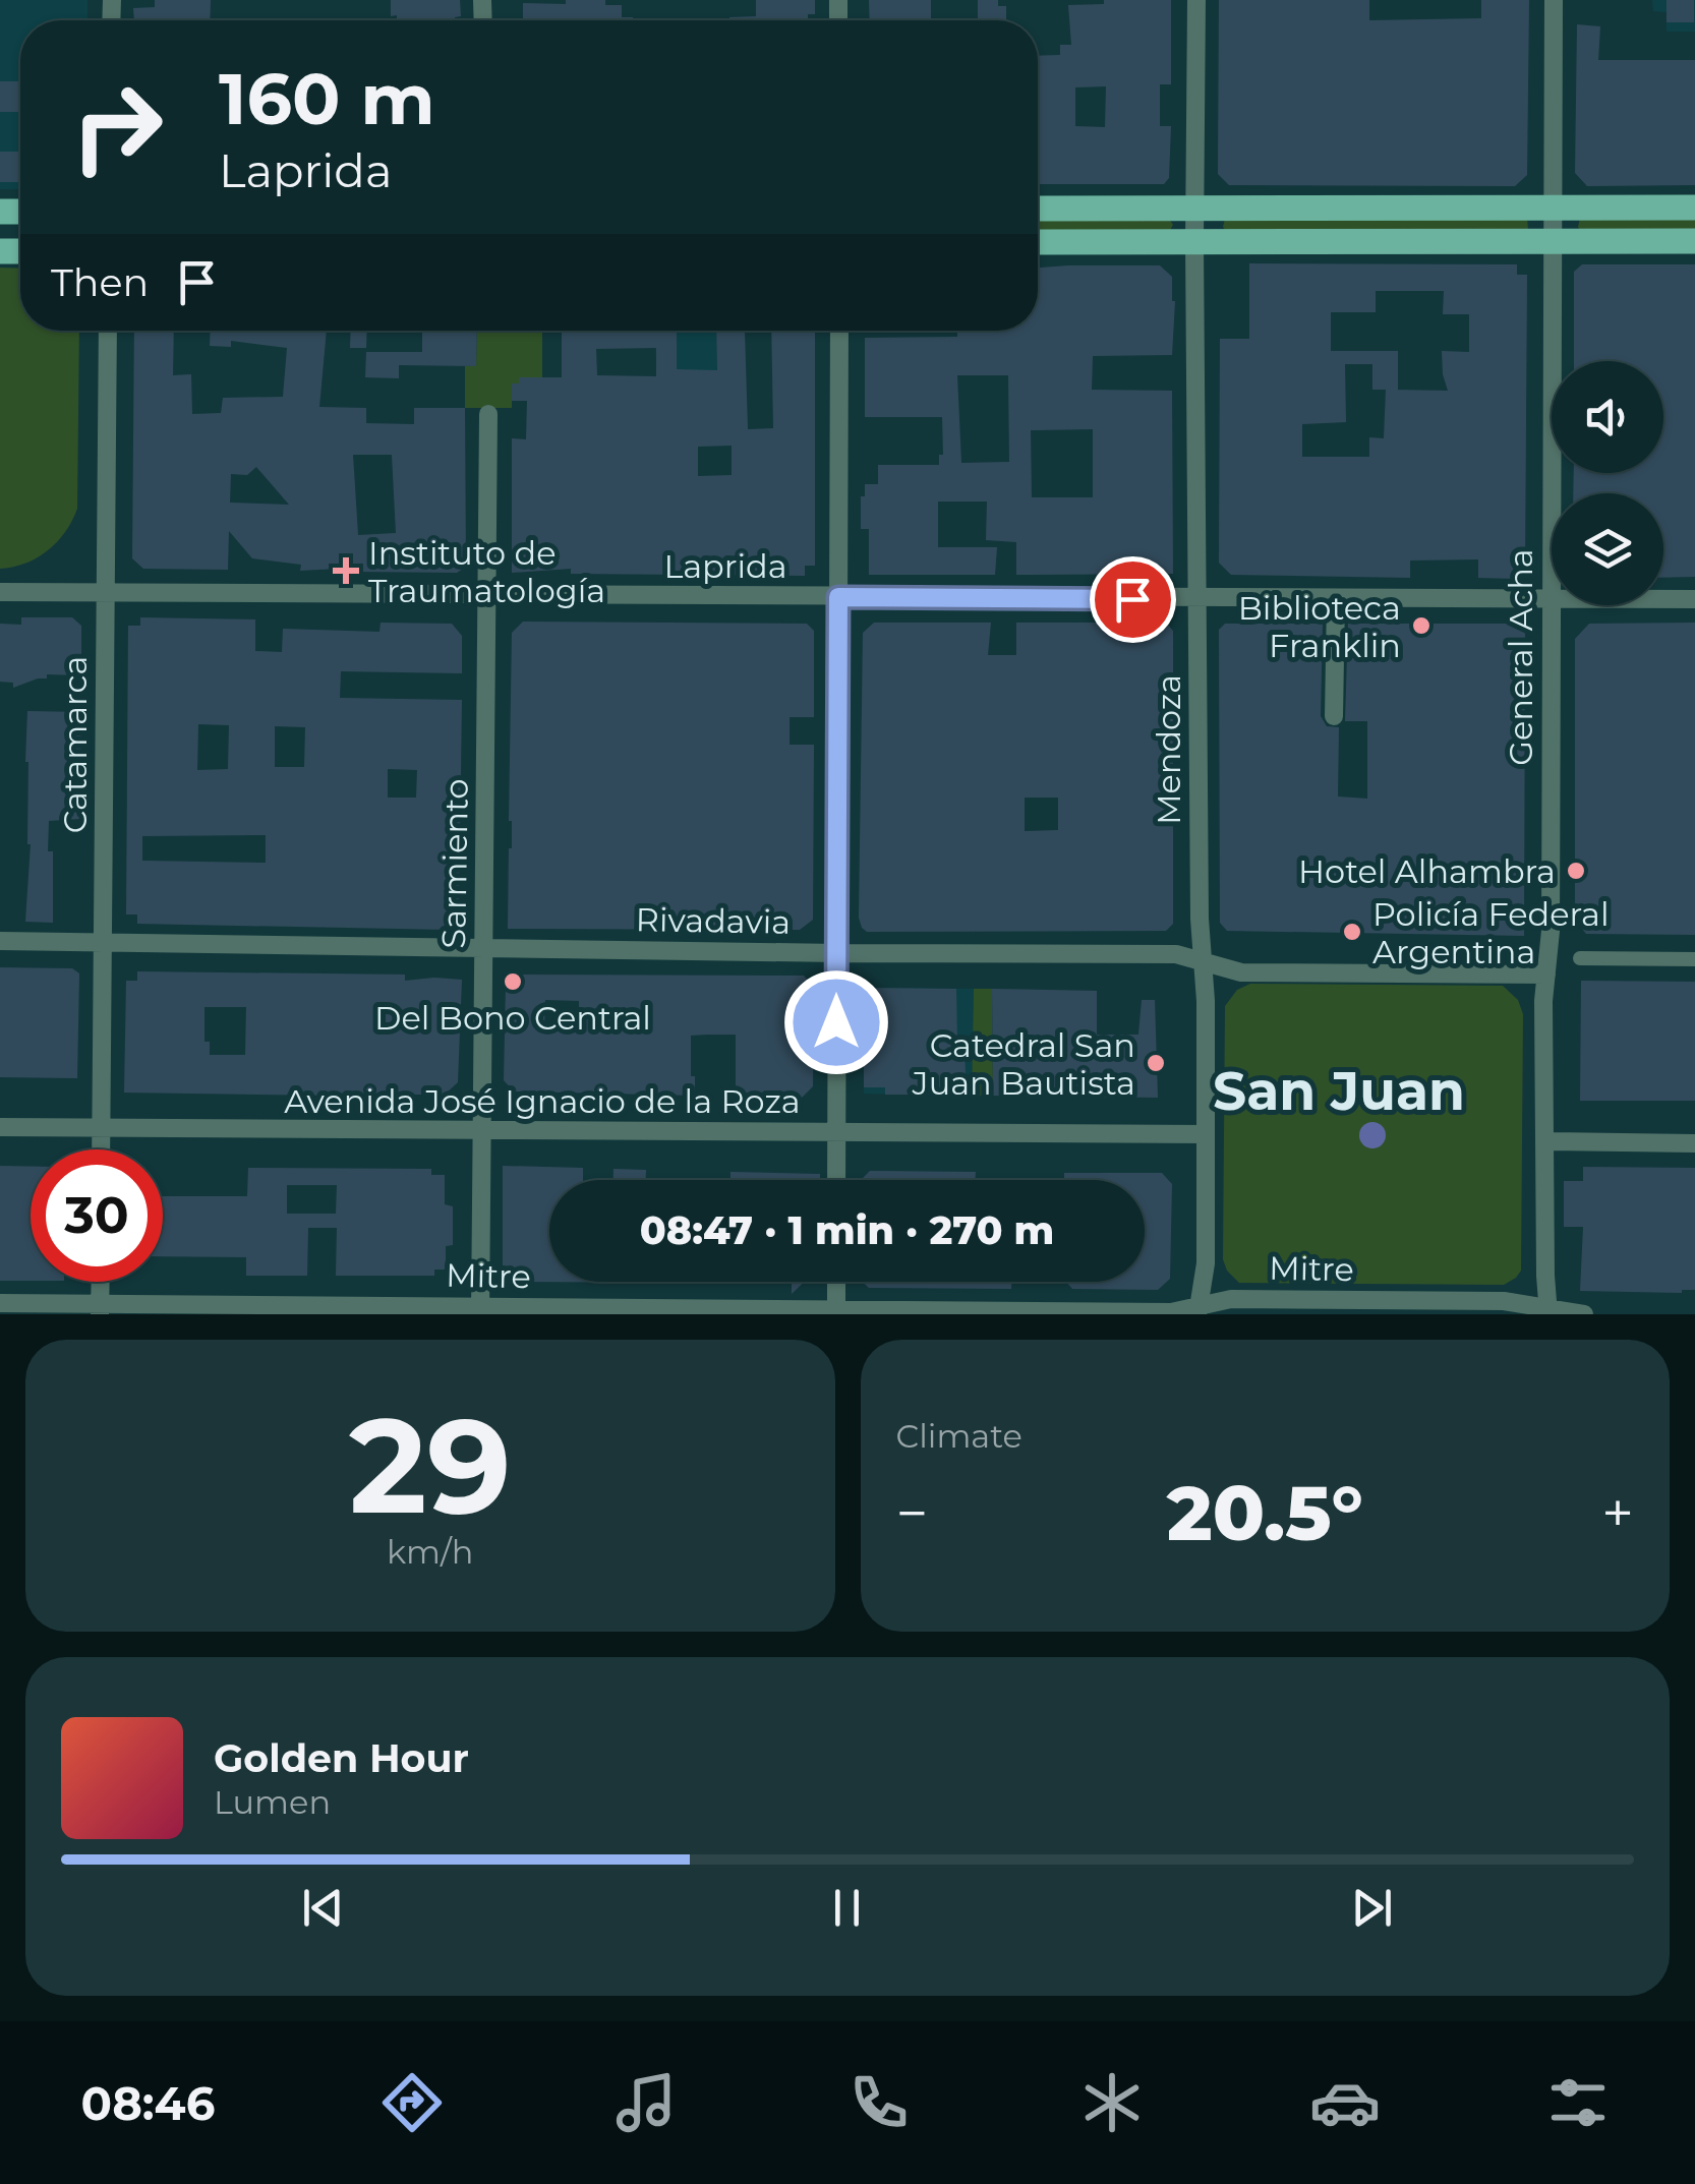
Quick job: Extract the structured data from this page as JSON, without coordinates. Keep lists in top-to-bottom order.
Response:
{
  "streets": {
    "street": [
      "Laprida",
      "General Acha",
      "Catamarca",
      "Mendoza",
      "Sarmiento",
      "Rivadavia",
      "Avenida José Ignacio de la Roza",
      "Mitre"
    ]
  },
  "crossings": [
    ["Laprida", "General Acha"],
    ["Laprida", "Catamarca"],
    ["Laprida", "Mendoza"],
    ["Laprida", "Sarmiento"],
    ["General Acha", "Rivadavia"],
    ["General Acha", "Mitre"],
    ["Catamarca", "Rivadavia"],
    ["Catamarca", "Avenida José Ignacio de la Roza"],
    ["Mendoza", "Rivadavia"],
    ["Mendoza", "Avenida José Ignacio de la Roza"],
    ["Mendoza", "Mitre"],
    ["Sarmiento", "Rivadavia"],
    ["Sarmiento", "Avenida José Ignacio de la Roza"],
    ["Sarmiento", "Mitre"]
  ],
  "districts": ["San Juan"],
  "places": {
    "health": ["Instituto de Traumatología"],
    "other": [
      "Biblioteca Franklin",
      "Hotel Alhambra",
      "Policía Federal Argentina",
      "Del Bono Central",
      "Catedral San Juan Bautista"
    ]
  },
  "page": {
    "turn": ["160 m", "Laprida"],
    "then": "Then",
    "limit": "30",
    "trip": "08:47 · 1 min · 270 m",
    "tile": [
      ["29", "km/h"],
      "Climate"
    ],
    "heat": ["−", "20.5°", "+"],
    "song": ["Golden Hour", "Lumen"],
    "tabs": "08:46"
  }
}
